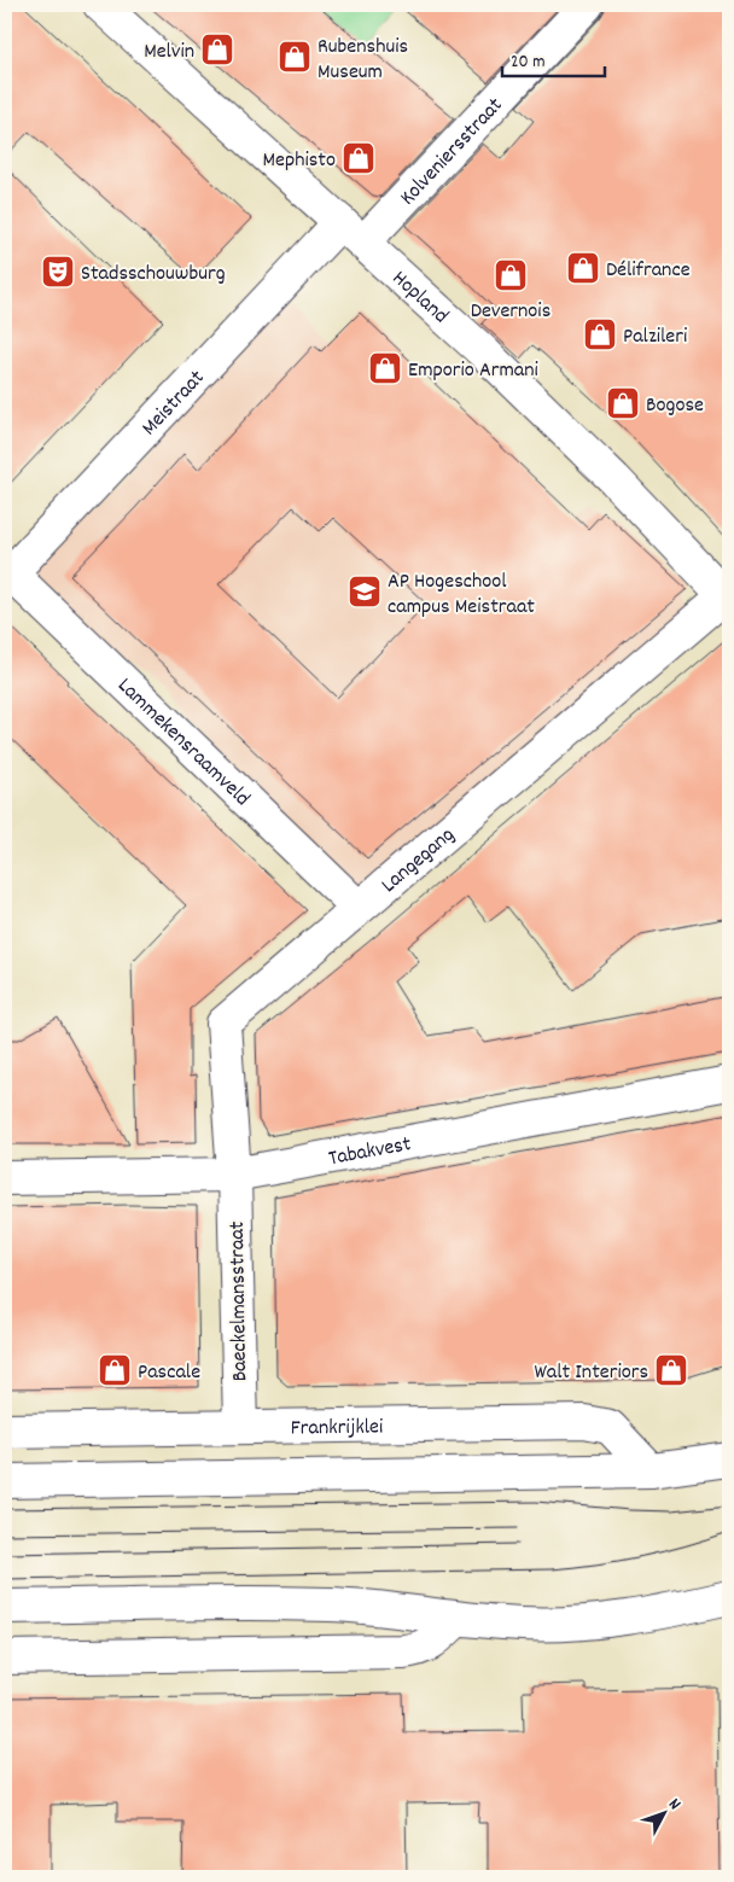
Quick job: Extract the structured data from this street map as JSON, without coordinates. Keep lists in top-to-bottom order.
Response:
{
  "streets": {
    "street": [
      "Kolveniersstraat",
      "Hopland",
      "Meistraat",
      "Lammekensraamveld",
      "Langegang",
      "Tabakvest",
      "Baeckelmansstraat",
      "Frankrijklei"
    ]
  },
  "crossings": [
    ["Kolveniersstraat", "Hopland"],
    ["Kolveniersstraat", "Meistraat"],
    ["Hopland", "Meistraat"],
    ["Hopland", "Langegang"],
    ["Meistraat", "Lammekensraamveld"],
    ["Lammekensraamveld", "Langegang"],
    ["Langegang", "Tabakvest"],
    ["Langegang", "Baeckelmansstraat"],
    ["Tabakvest", "Baeckelmansstraat"],
    ["Baeckelmansstraat", "Frankrijklei"]
  ],
  "places": {
    "shop": [
      "Melvin",
      "Rubenshuis Museum",
      "Mephisto",
      "Délifrance",
      "Devernois",
      "Palzileri",
      "Emporio Armani",
      "Bogose",
      "Pascale",
      "Walt Interiors"
    ],
    "theatre": ["Stadsschouwburg"],
    "school or university": ["AP Hogeschool campus Meistraat"]
  },
  "scale_bar": "20 m",
  "north": "top right"
}
